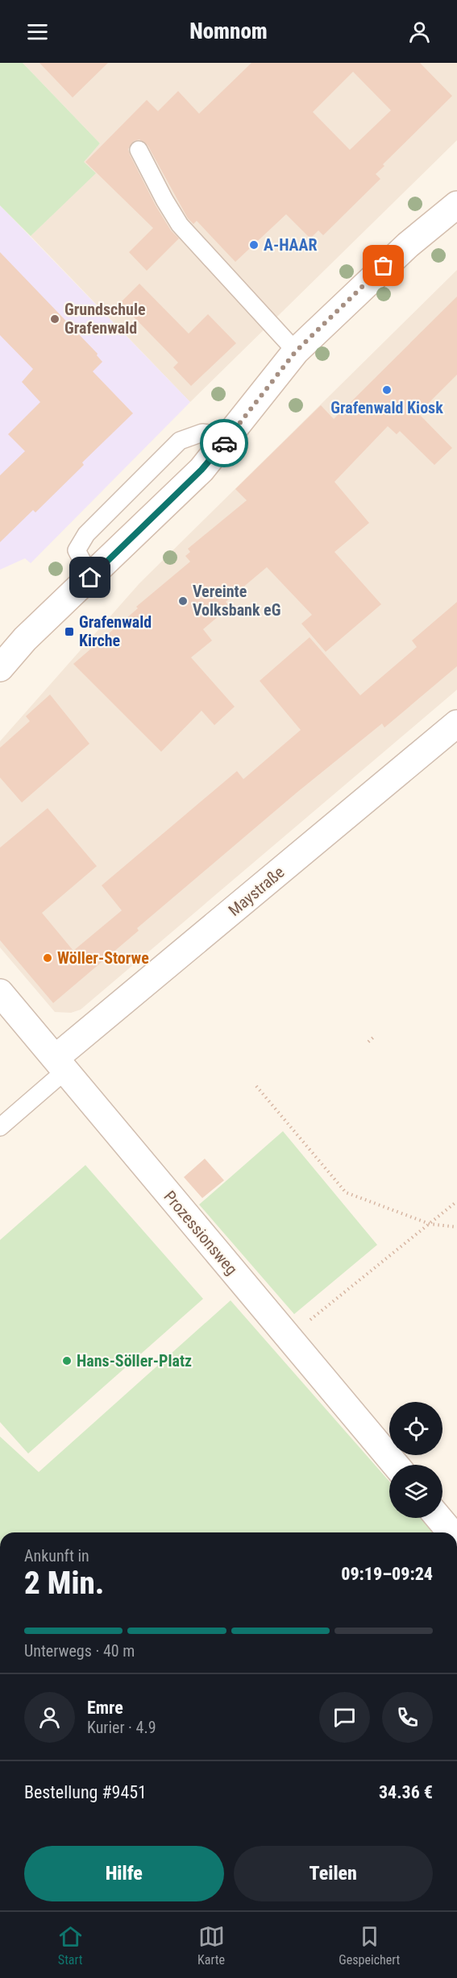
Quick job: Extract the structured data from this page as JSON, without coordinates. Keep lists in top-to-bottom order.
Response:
{
  "streets": {
    "street": ["Maystraße", "Prozessionsweg"]
  },
  "crossings": [
    ["Maystraße", "Prozessionsweg"]
  ],
  "places": {
    "other": [
      "A-HAAR",
      "Grundschule Grafenwald",
      "Grafenwald Kiosk",
      "Vereinte Volksbank eG",
      "Wöller-Storwe",
      "Hans-Söller-Platz"
    ],
    "transit": ["Grafenwald Kirche"]
  },
  "page": {
    "header": "Nomnom",
    "heading": ["2 Min.", "Ankunft in", "09:19–09:24"],
    "panel": [
      "Emre",
      "Kurier · 4.9",
      "Bestellung #9451",
      "34.36 €"
    ],
    "bar": "Unterwegs · 40 m",
    "buttons": ["Hilfe", "Teilen"],
    "tabs": ["Start", "Karte", "Gespeichert"]
  }
}
